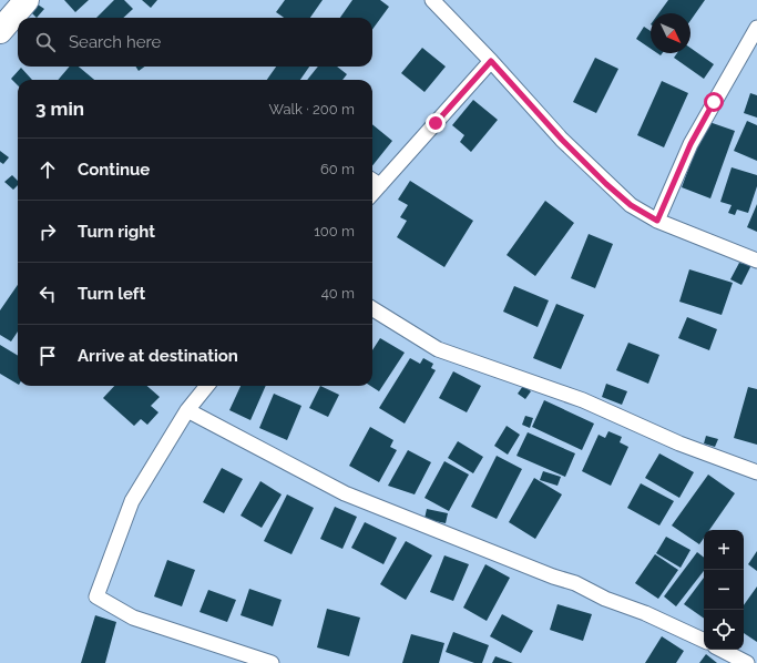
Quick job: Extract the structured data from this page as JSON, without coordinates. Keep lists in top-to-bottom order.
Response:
{
  "north": "bottom right",
  "page": {
    "search": "Search here",
    "heading": ["3 min", "Walk · 200 m"],
    "list": [
      ["Continue", "60 m"],
      ["Turn right", "100 m"],
      ["Turn left", "40 m"],
      "Arrive at destination"
    ],
    "map_buttons": ["+", "−"]
  }
}
